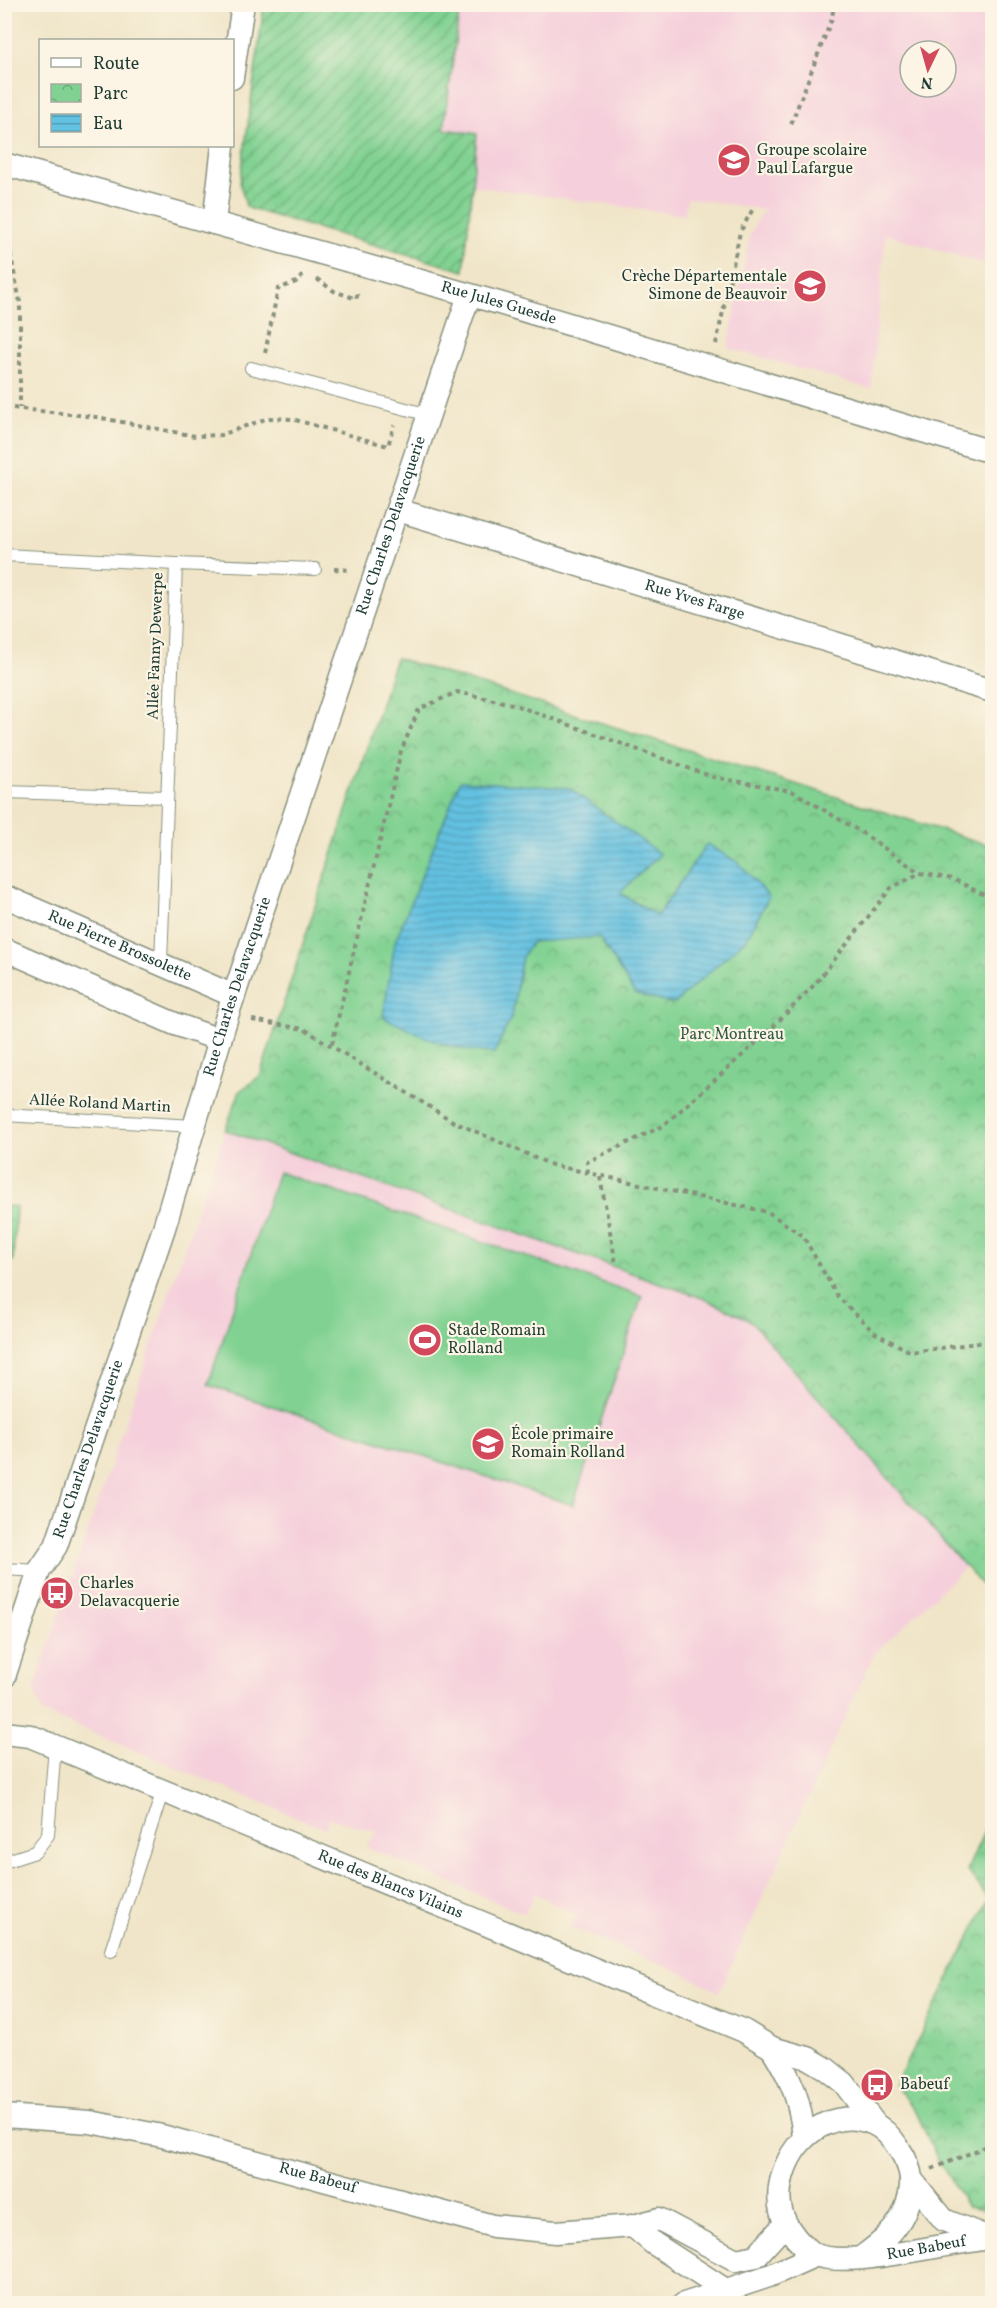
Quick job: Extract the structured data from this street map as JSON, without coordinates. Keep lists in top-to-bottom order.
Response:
{
  "streets": {
    "street": [
      "Rue Jules Guesde",
      "Rue Charles Delavacquerie",
      "Rue Yves Farge",
      "Rue Pierre Brossolette",
      "Rue des Blancs Vilains",
      "Rue Babeuf"
    ],
    "lane": ["Allée Fanny Dewerpe", "Allée Roland Martin"]
  },
  "crossings": [
    ["Rue Jules Guesde", "Rue Charles Delavacquerie"],
    ["Rue Charles Delavacquerie", "Rue Yves Farge"],
    ["Rue Charles Delavacquerie", "Rue Pierre Brossolette"],
    ["Rue Charles Delavacquerie", "Allée Roland Martin"],
    ["Allée Fanny Dewerpe", "Rue Pierre Brossolette"],
    ["Rue des Blancs Vilains", "Rue Babeuf"]
  ],
  "parks": ["Parc Montreau"],
  "places": {
    "school or university": ["Groupe scolaire Paul Lafargue", "Crèche Départementale Simone de Beauvoir", "École primaire Romain Rolland"],
    "sports": ["Stade Romain Rolland"],
    "bus stop": ["Charles Delavacquerie", "Babeuf"]
  },
  "legend": ["Route", "Parc", "Eau"],
  "north": "bottom"
}
